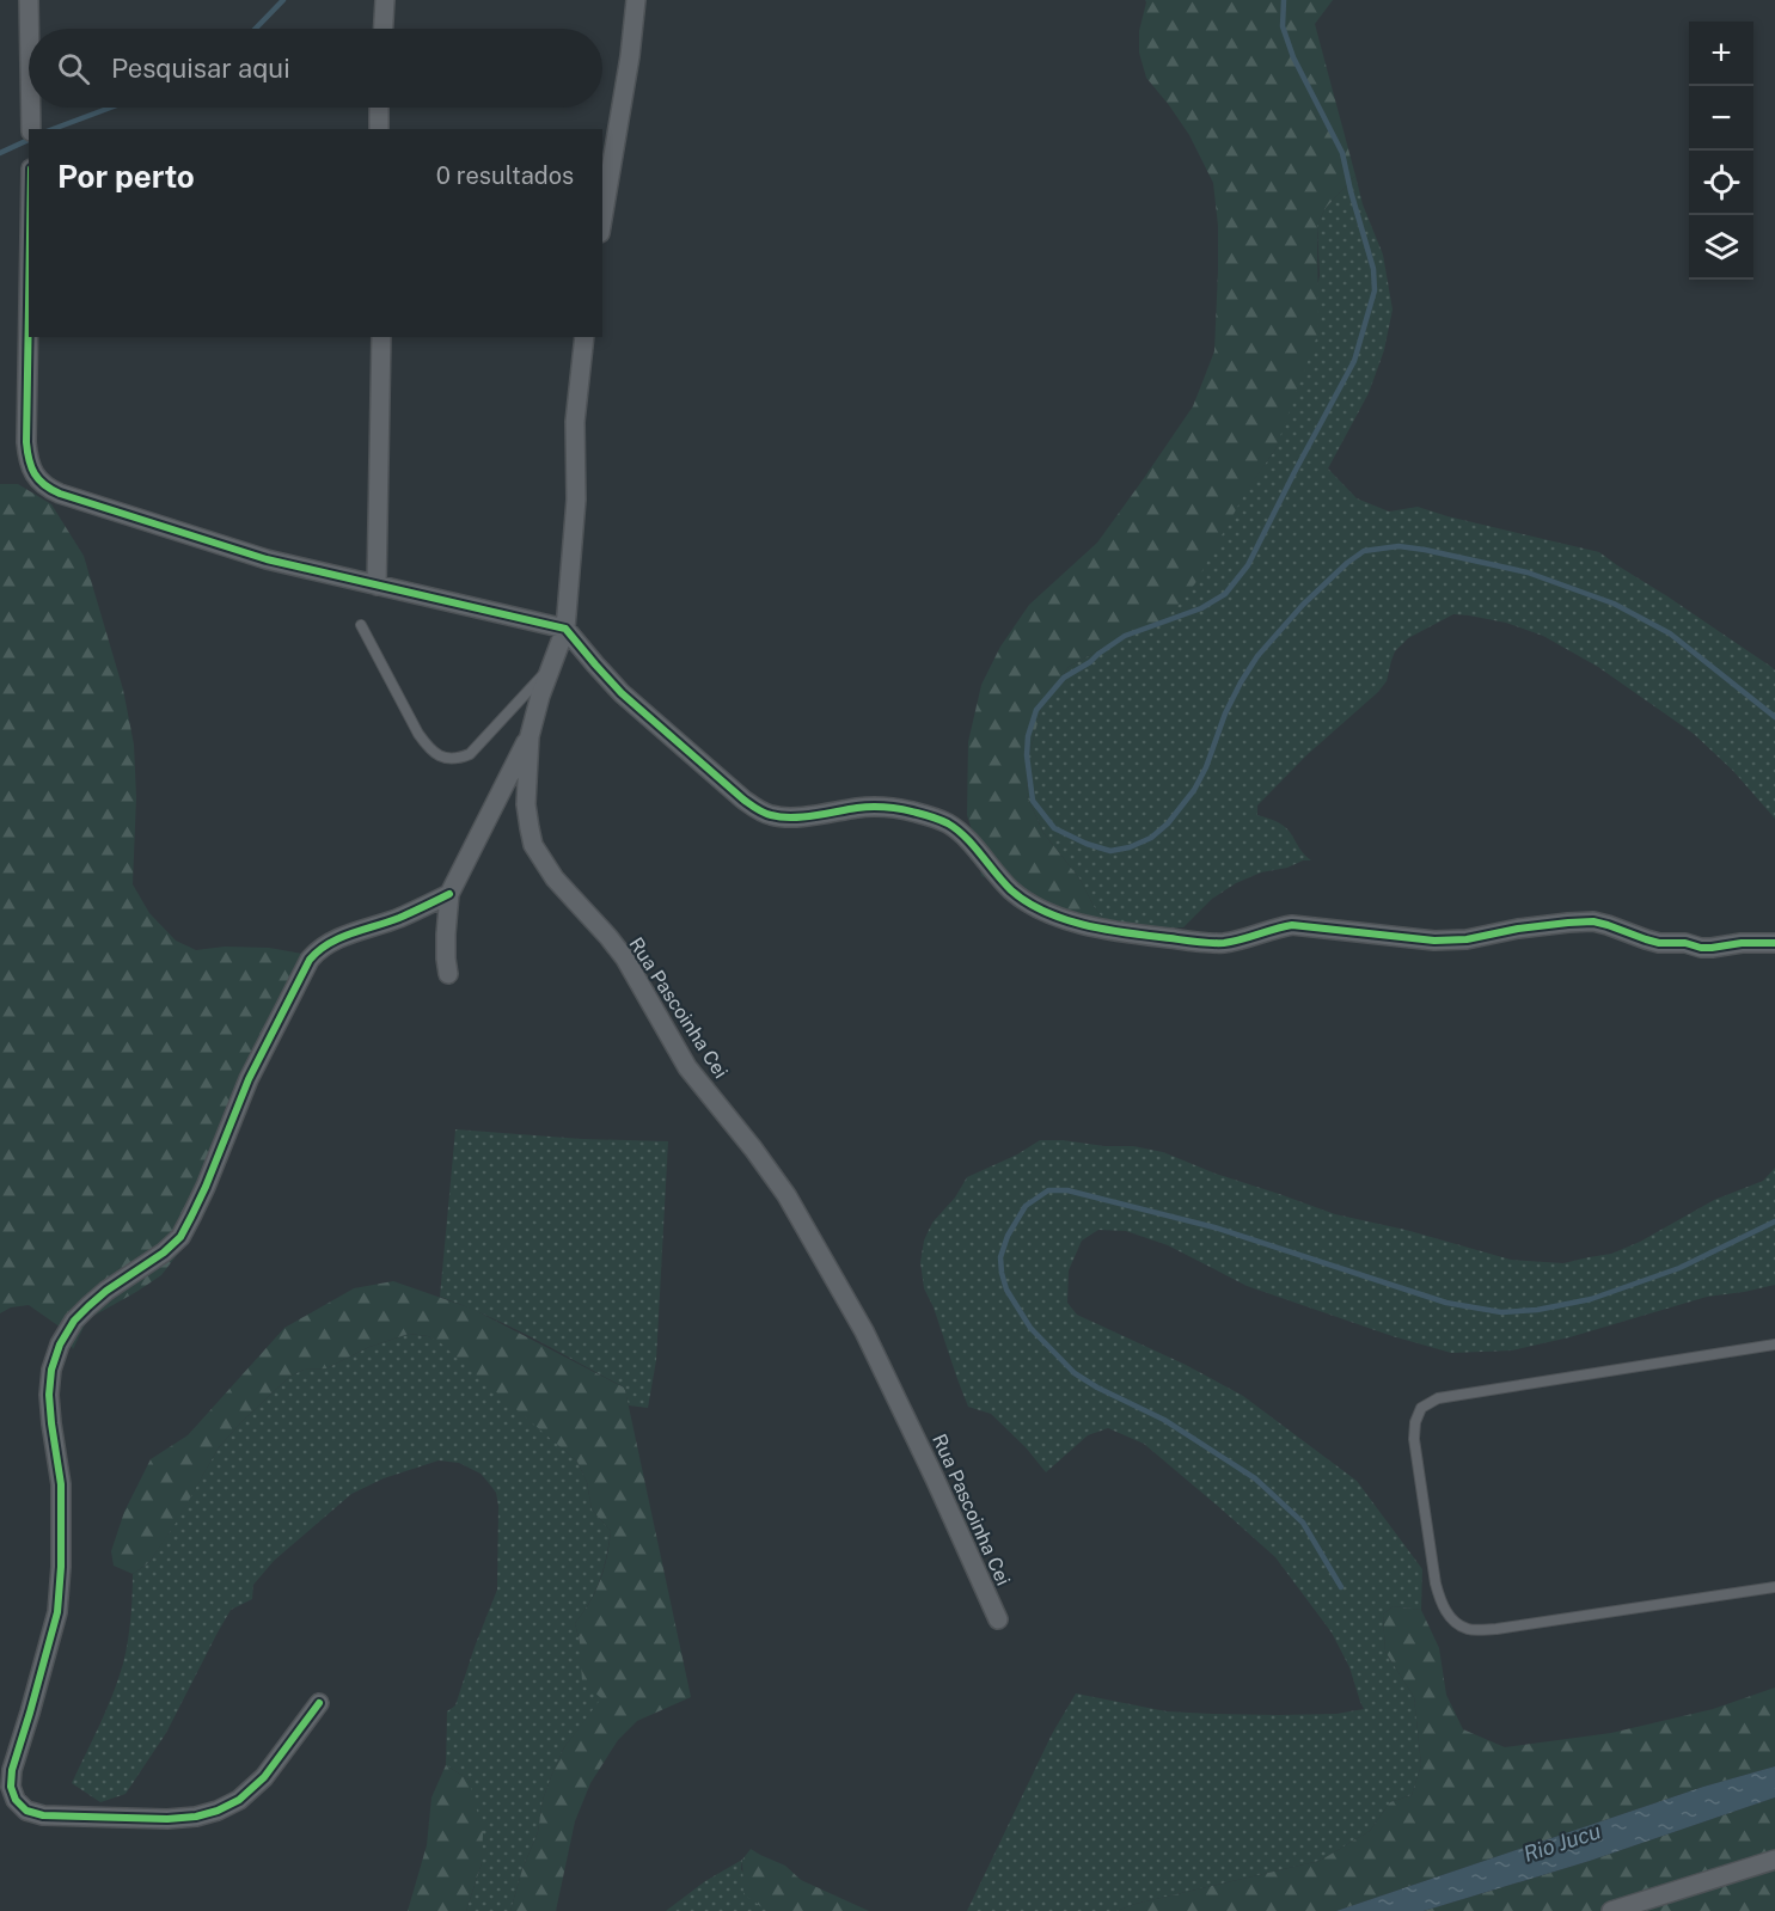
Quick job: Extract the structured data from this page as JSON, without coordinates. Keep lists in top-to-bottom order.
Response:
{
  "streets": {
    "street": ["Rua Pascoinha Cei"]
  },
  "water": ["Rio Jucu"],
  "page": {
    "map_buttons": ["+", "−"],
    "search": "Pesquisar aqui",
    "heading": ["Por perto", "0 resultados"]
  }
}
